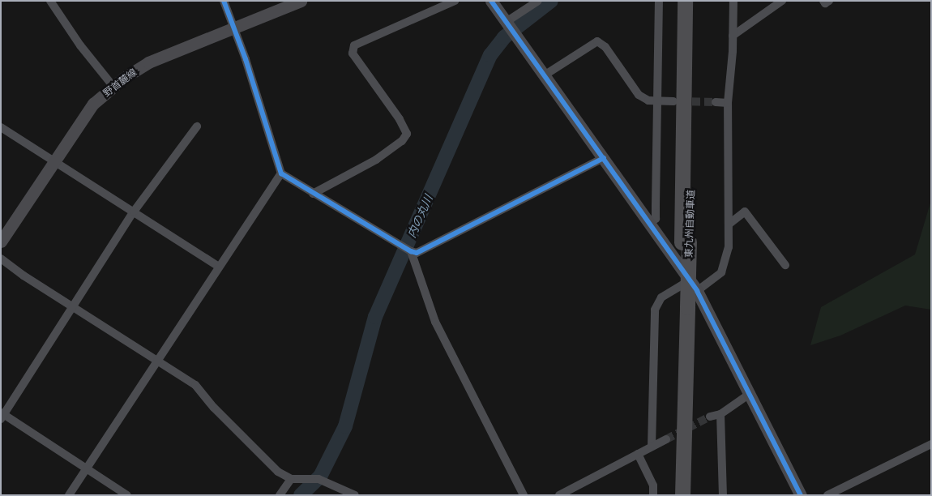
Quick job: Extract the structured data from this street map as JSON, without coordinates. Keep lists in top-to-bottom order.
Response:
{
  "streets": {
    "highway": ["東九州自動車道"],
    "street": ["野首麓線"]
  },
  "water": ["内の丸川"]
}
